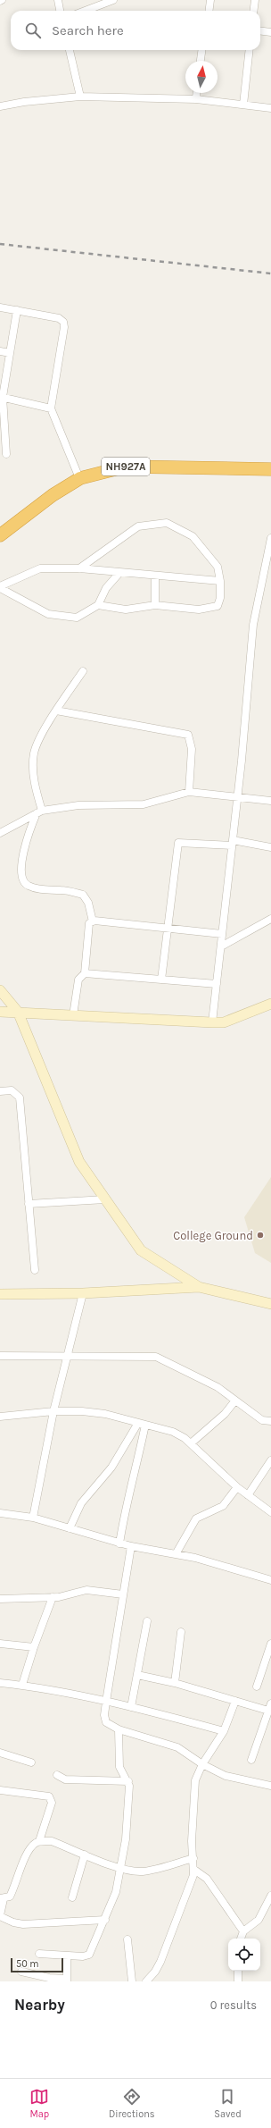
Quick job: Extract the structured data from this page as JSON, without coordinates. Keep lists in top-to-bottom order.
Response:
{
  "streets": {
    "highway": ["NH927A"]
  },
  "places": ["College Ground"],
  "scale_bar": "50 m",
  "north": "top",
  "page": {
    "search": "Search here",
    "scale": "50 m",
    "heading": ["Nearby", "0 results"],
    "nav": ["Map", "Directions", "Saved"]
  }
}
